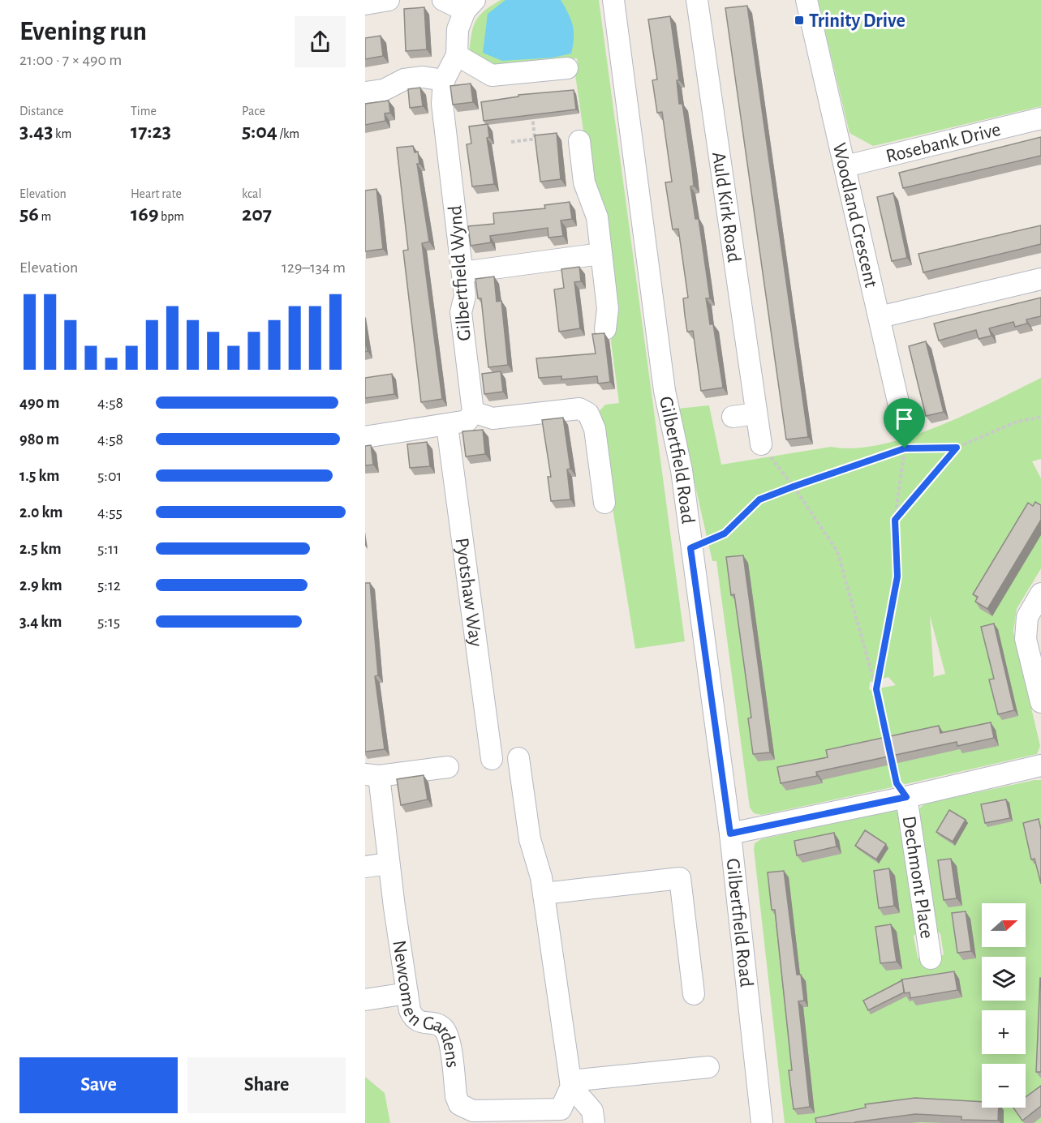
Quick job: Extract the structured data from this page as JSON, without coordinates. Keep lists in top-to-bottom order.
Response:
{
  "streets": {
    "street": [
      "Rosebank Drive",
      "Auld Kirk Road",
      "Woodland Crescent",
      "Gilbertfield Wynd",
      "Gilbertfield Road",
      "Pyotshaw Way",
      "Dechmont Place",
      "Newcomen Gardens"
    ]
  },
  "crossings": [
    ["Rosebank Drive", "Woodland Crescent"]
  ],
  "places": {
    "transit": ["Trinity Drive"]
  },
  "north": "right",
  "page": {
    "heading": ["Evening run", "21:00 · 7 × 490 m"],
    "stats": [
      ["Distance", "3.43 km"],
      ["Time", "17:23"],
      ["Pace", "5:04 /km"],
      ["Elevation", "56 m"],
      ["Heart rate", "169 bpm"],
      ["kcal", "207"]
    ],
    "chart": ["Elevation", "129–134 m"],
    "list": [
      {
        "name": "490 m",
        "note": "4:58"
      },
      {
        "name": "980 m",
        "note": "4:58"
      },
      {
        "name": "1.5 km",
        "note": "5:01"
      },
      {
        "name": "2.0 km",
        "note": "4:55"
      },
      {
        "name": "2.5 km",
        "note": "5:11"
      },
      {
        "name": "2.9 km",
        "note": "5:12"
      },
      {
        "name": "3.4 km",
        "note": "5:15"
      }
    ],
    "map_buttons": ["+", "−"],
    "buttons": ["Save", "Share"]
  }
}
